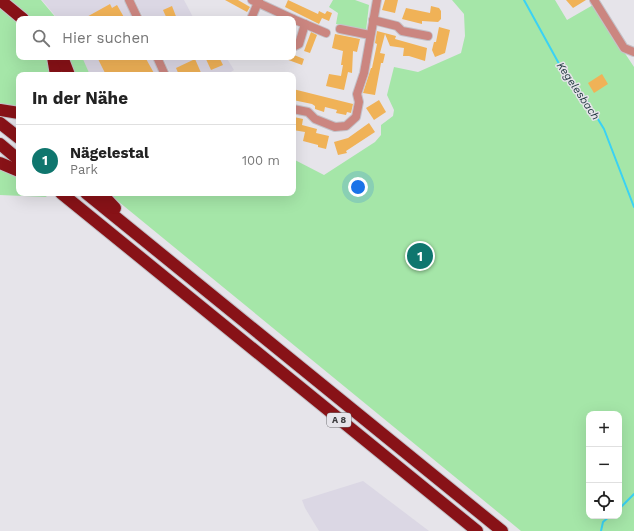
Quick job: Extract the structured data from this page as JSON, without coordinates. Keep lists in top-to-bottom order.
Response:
{
  "streets": {
    "highway": ["A 8"]
  },
  "water": ["Kegelesbach"],
  "page": {
    "search": "Hier suchen",
    "heading": "In der Nähe",
    "list": [
      {
        "mark": "1",
        "name": "Nägelestal",
        "note": "Park",
        "value": "100 m"
      }
    ],
    "pins": "1",
    "map_buttons": ["+", "−"]
  }
}
